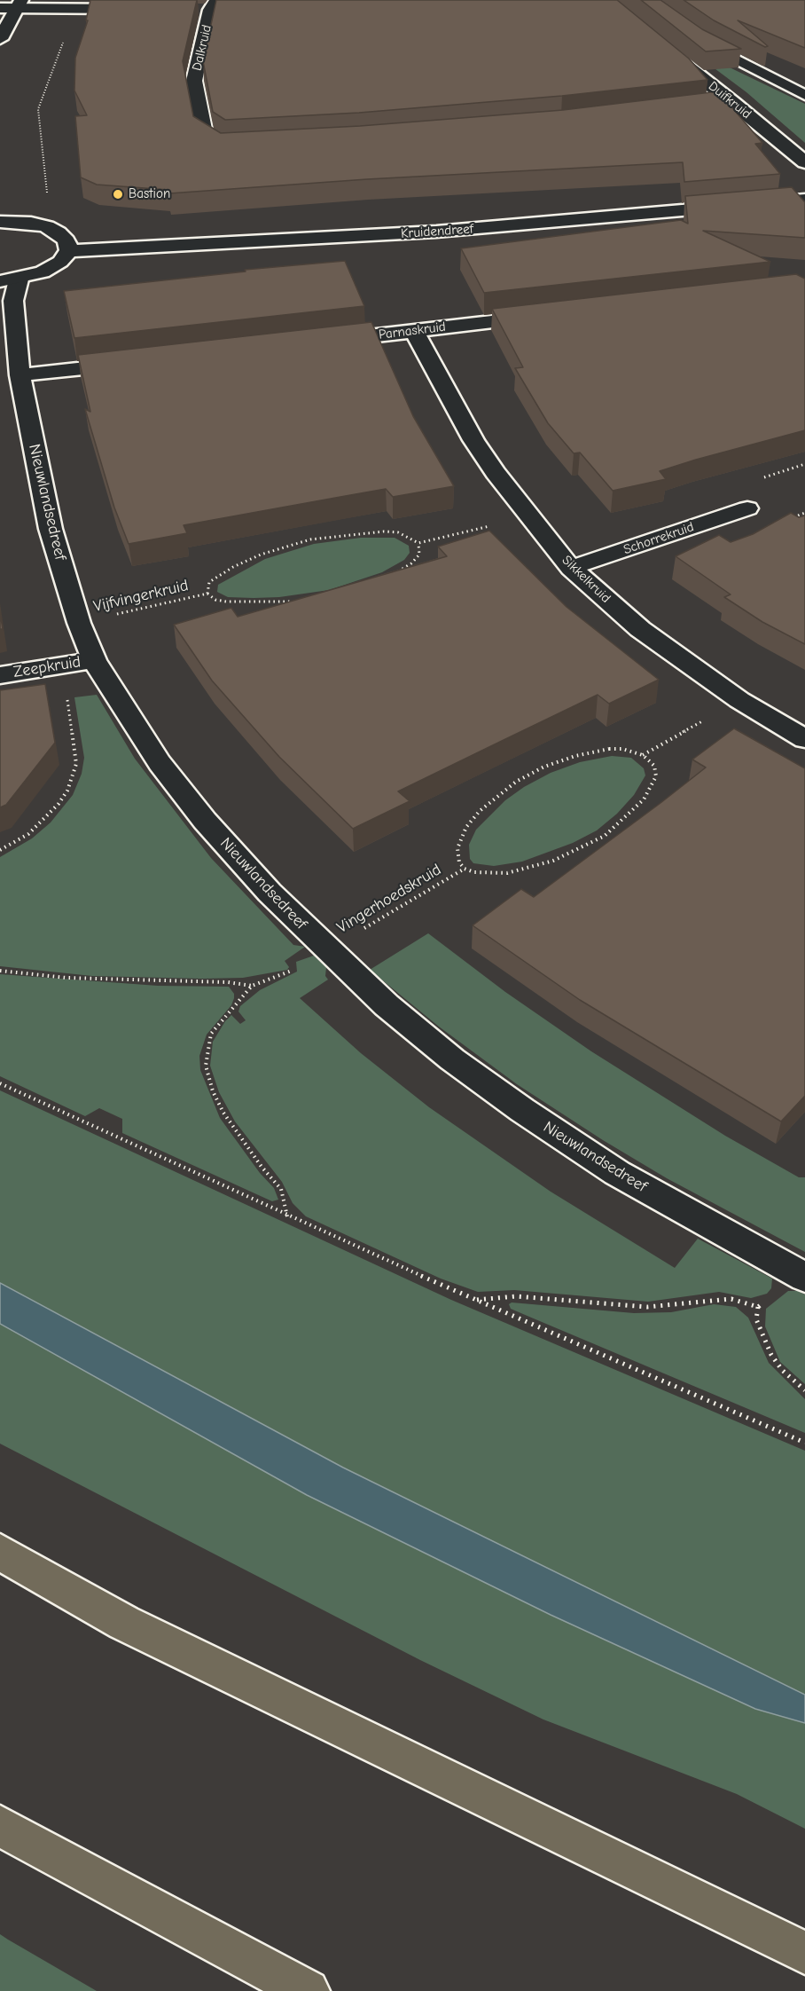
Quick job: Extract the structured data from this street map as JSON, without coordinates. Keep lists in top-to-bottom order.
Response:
{
  "streets": {
    "street": [
      "Dalkruid",
      "Duifkruid",
      "Kruidendreef",
      "Parnaskruid",
      "Nieuwlandsedreef",
      "Schorrekruid",
      "Sikkelkruid",
      "Zeepkruid"
    ],
    "path": ["Vijfvingerkruid", "Vingerhoedskruid"]
  },
  "crossings": [
    ["Parnaskruid", "Sikkelkruid"],
    ["Nieuwlandsedreef", "Vijfvingerkruid"],
    ["Nieuwlandsedreef", "Zeepkruid"],
    ["Nieuwlandsedreef", "Vingerhoedskruid"],
    ["Schorrekruid", "Sikkelkruid"]
  ],
  "places": ["Bastion"]
}
